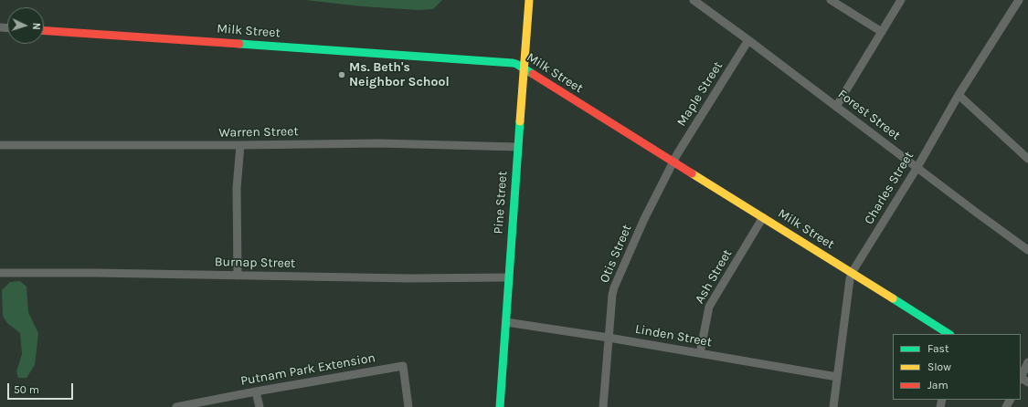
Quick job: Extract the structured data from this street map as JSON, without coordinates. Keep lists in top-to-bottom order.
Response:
{
  "streets": {
    "street": [
      "Milk Street",
      "Maple Street",
      "Forest Street",
      "Warren Street",
      "Charles Street",
      "Pine Street",
      "Otis Street",
      "Burnap Street",
      "Ash Street",
      "Linden Street",
      "Putnam Park Extension"
    ]
  },
  "crossings": [
    ["Milk Street", "Maple Street"],
    ["Milk Street", "Charles Street"],
    ["Milk Street", "Pine Street"],
    ["Milk Street", "Otis Street"],
    ["Milk Street", "Ash Street"],
    ["Maple Street", "Forest Street"],
    ["Maple Street", "Otis Street"],
    ["Forest Street", "Charles Street"],
    ["Warren Street", "Pine Street"],
    ["Charles Street", "Linden Street"],
    ["Pine Street", "Burnap Street"],
    ["Pine Street", "Linden Street"],
    ["Otis Street", "Linden Street"],
    ["Ash Street", "Linden Street"]
  ],
  "places": ["Ms. Beth's Neighbor School"],
  "legend": ["Fast", "Slow", "Jam"],
  "scale_bar": "50 m",
  "north": "right"
}
